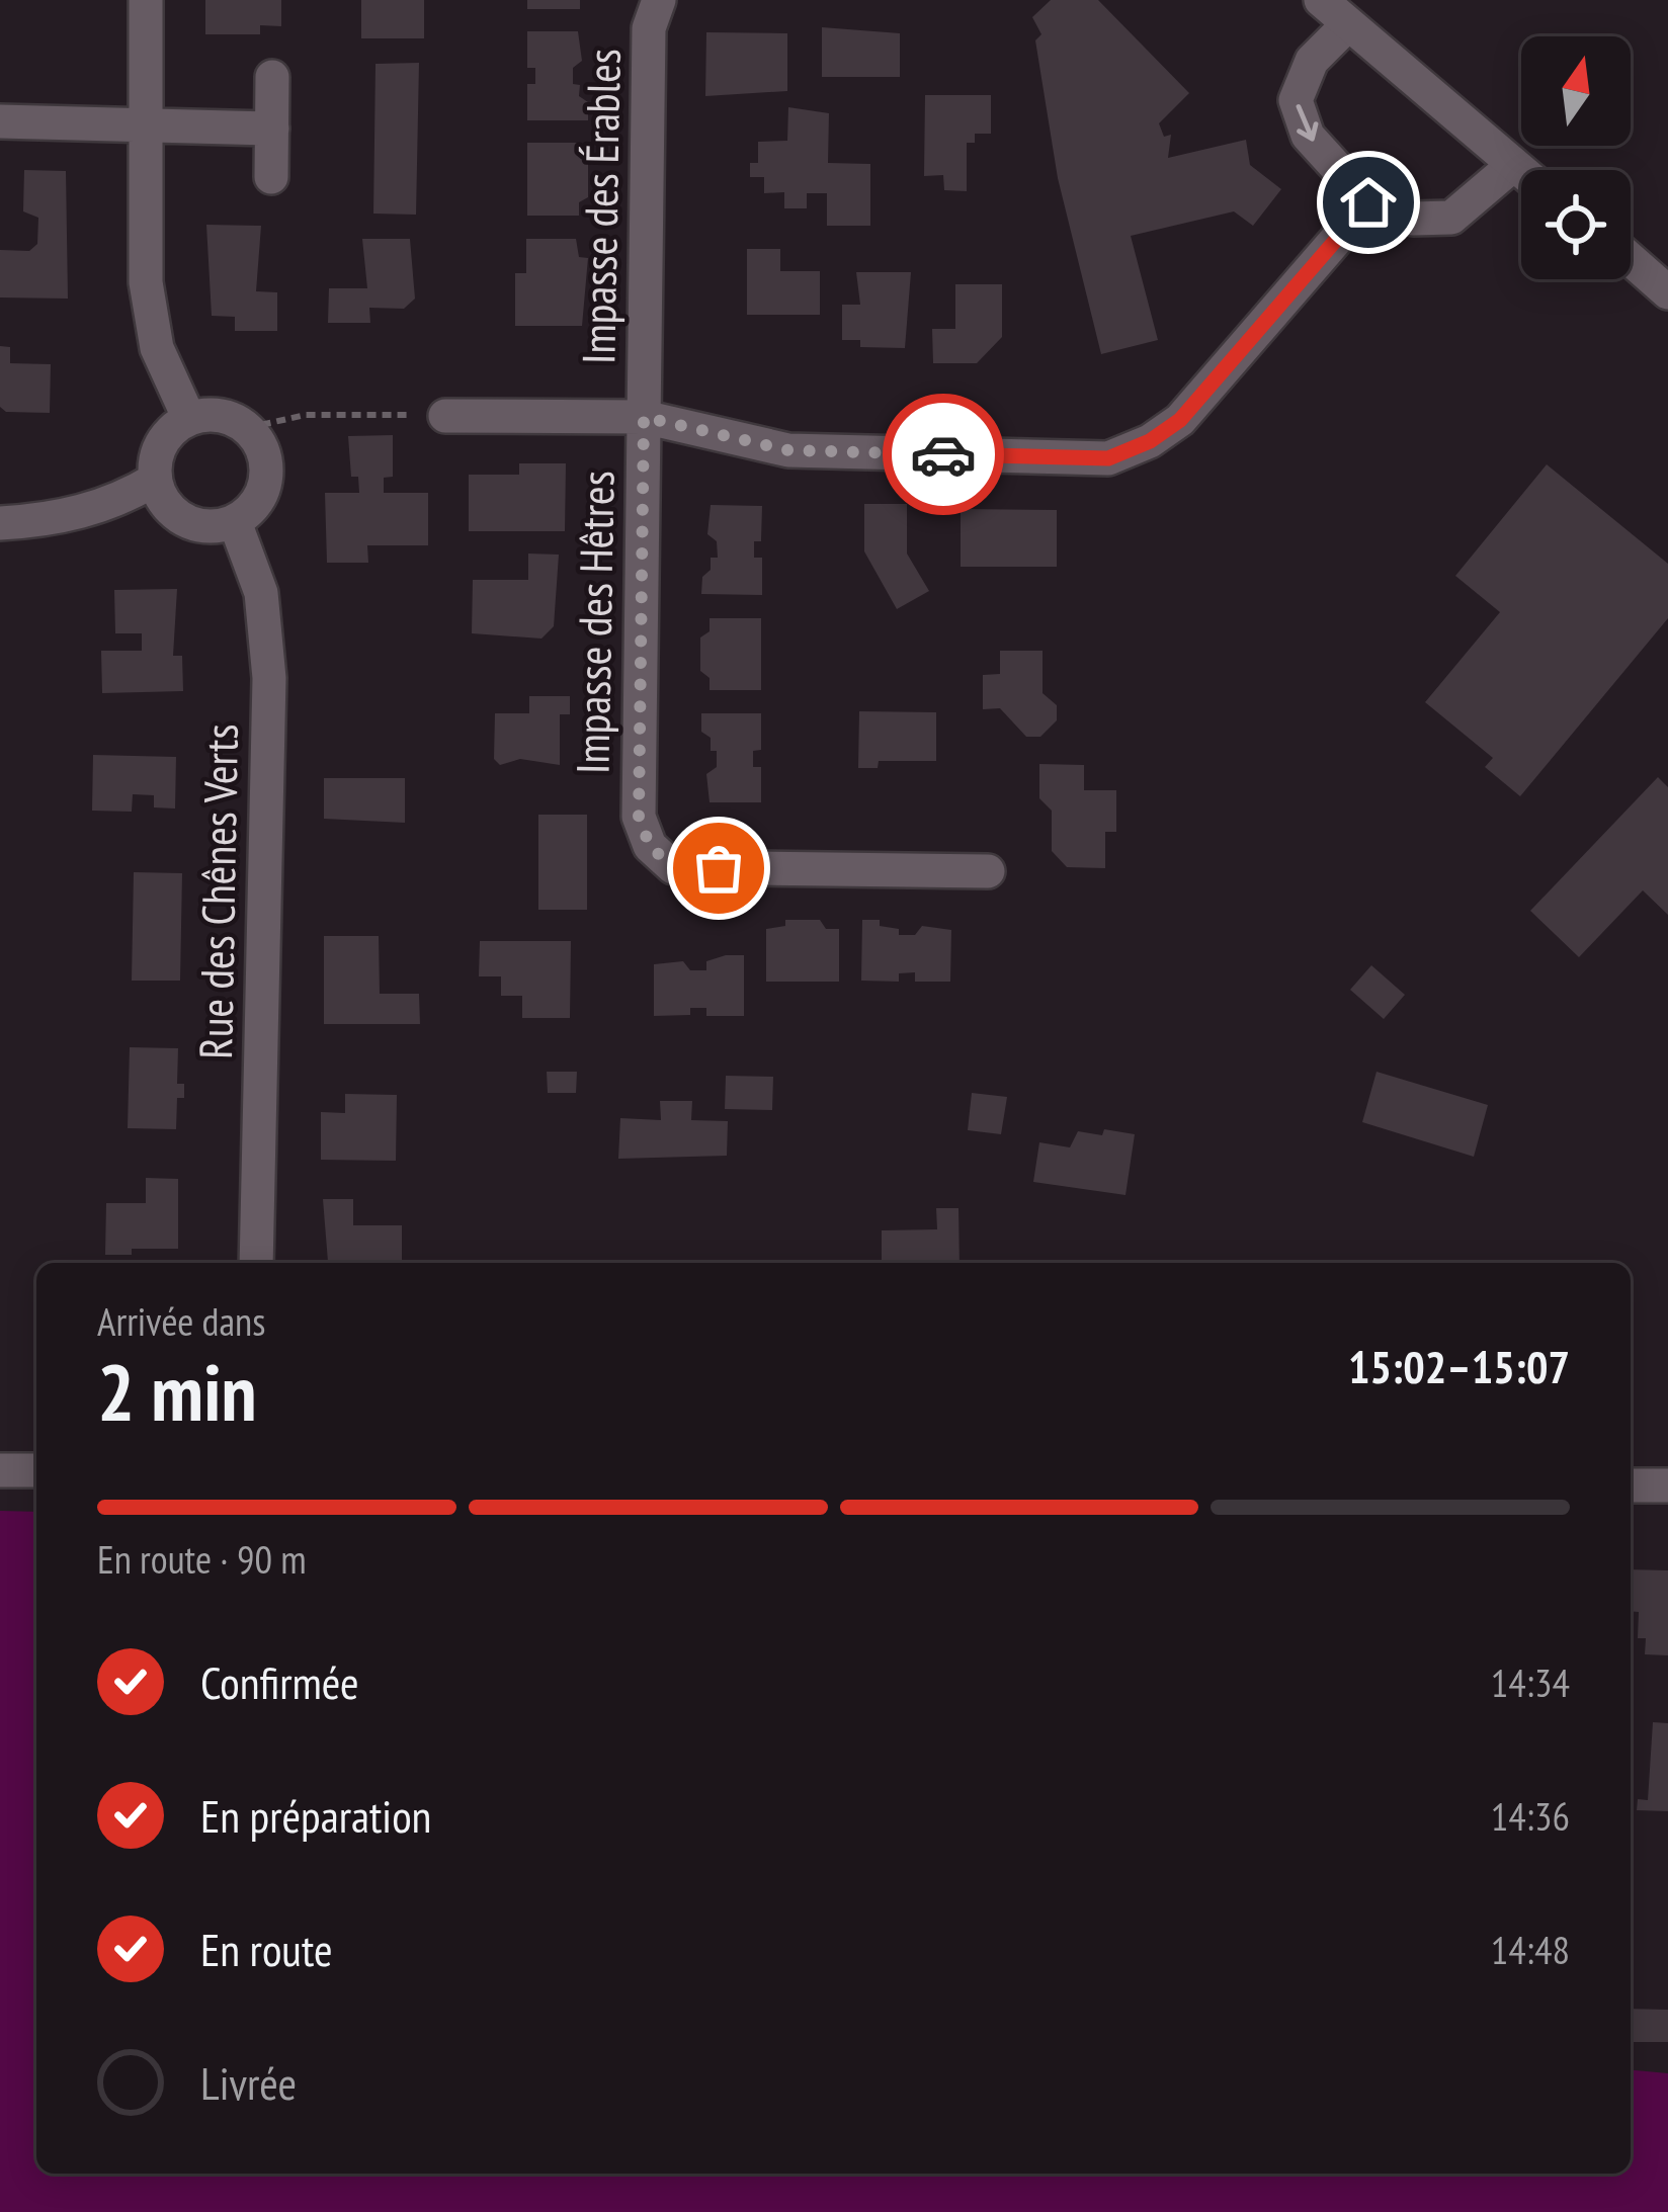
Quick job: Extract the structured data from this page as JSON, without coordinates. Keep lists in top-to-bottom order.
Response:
{
  "streets": {
    "street": ["Impasse des Érables", "Impasse des Hêtres", "Rue des Chênes Verts"]
  },
  "crossings": [
    ["Impasse des Érables", "Impasse des Hêtres"]
  ],
  "north": "top",
  "page": {
    "heading": ["2 min", "Arrivée dans", "15:02–15:07"],
    "bar": "En route · 90 m",
    "list": [
      ["Confirmée", "14:34"],
      ["En préparation", "14:36"],
      ["En route", "14:48"],
      "Livrée"
    ]
  }
}
